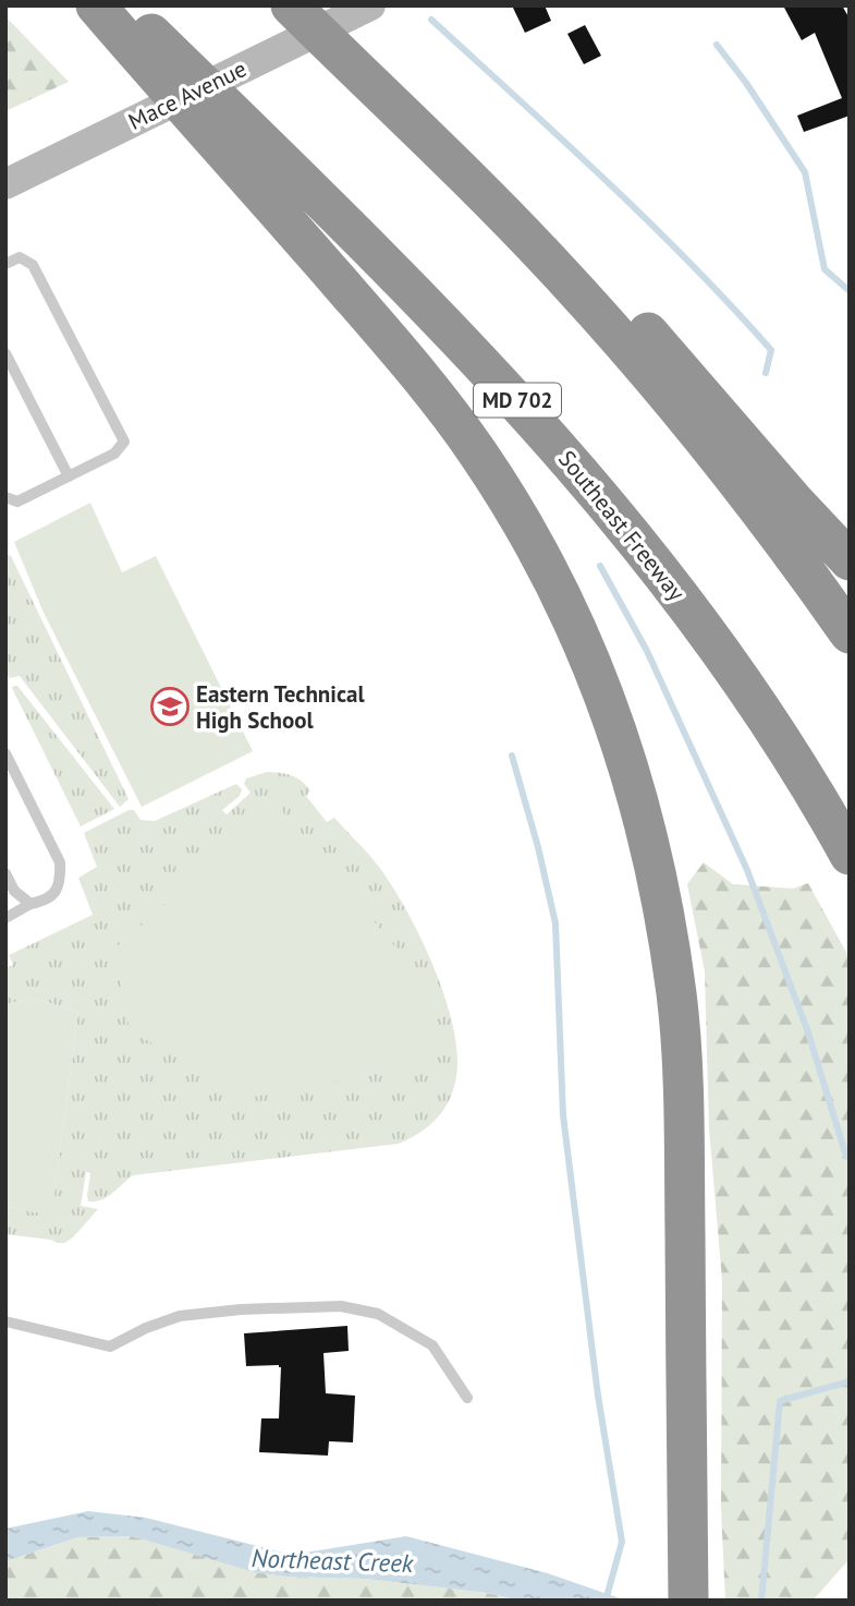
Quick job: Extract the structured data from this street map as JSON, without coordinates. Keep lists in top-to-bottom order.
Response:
{
  "streets": {
    "highway": ["MD 702", "Southeast Freeway"],
    "main road": ["Mace Avenue"]
  },
  "water": ["Northeast Creek"],
  "places": {
    "school or university": ["Eastern Technical High School"]
  }
}
